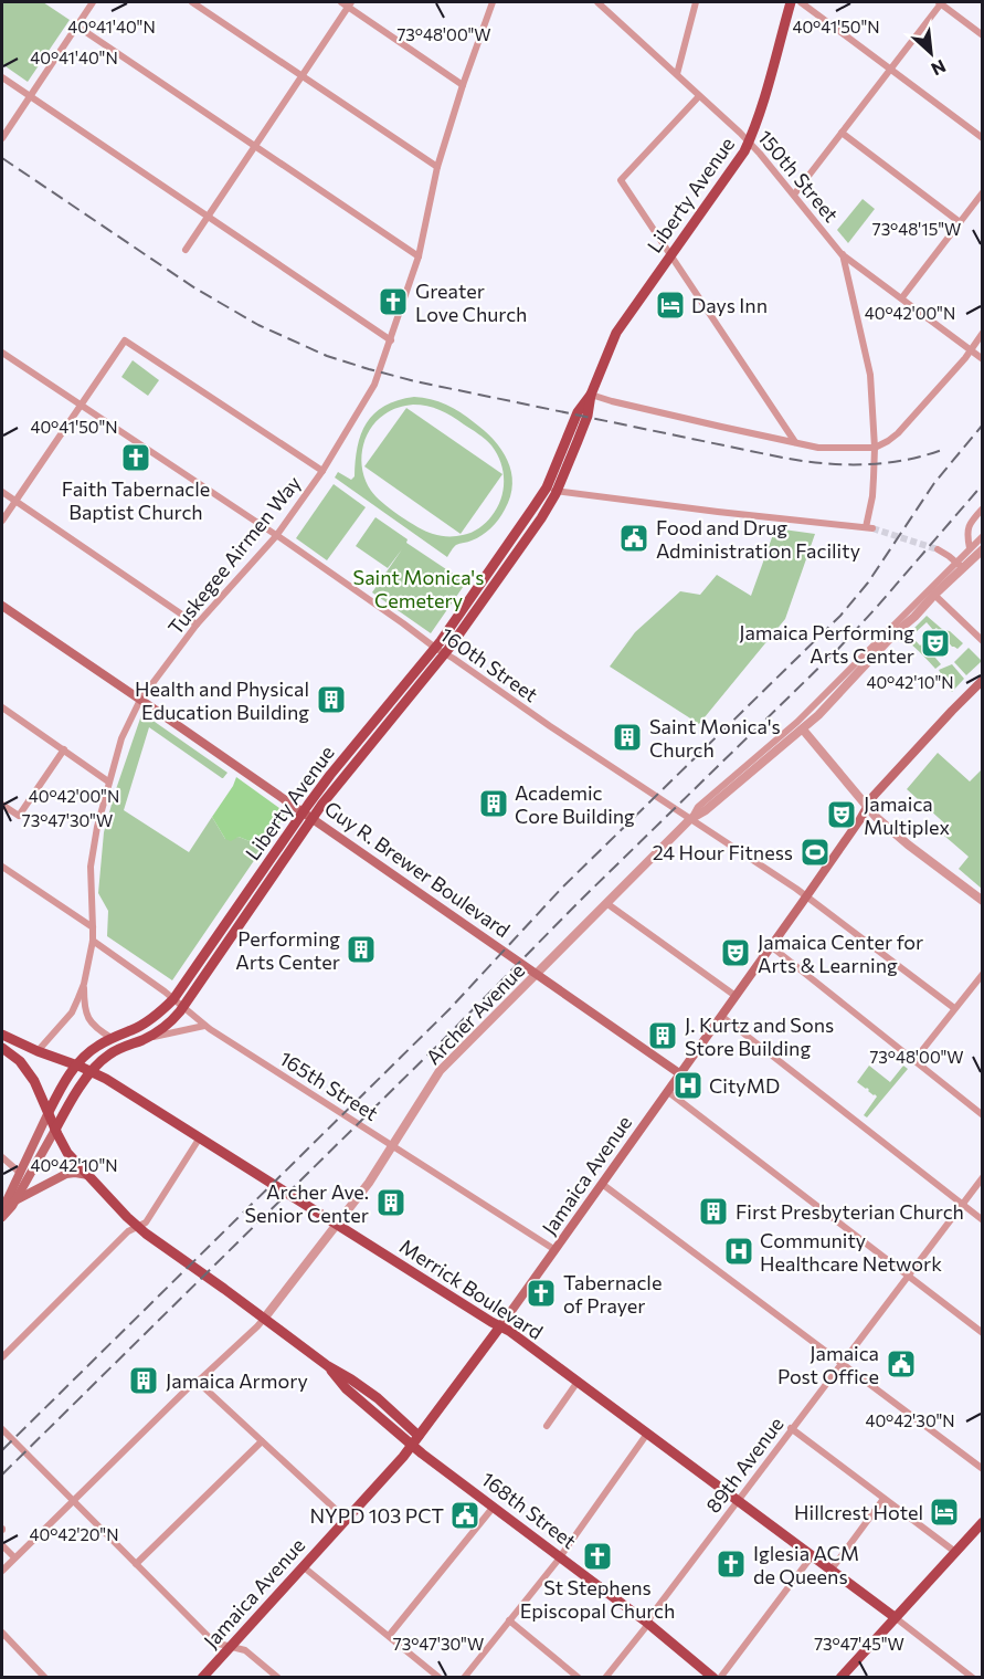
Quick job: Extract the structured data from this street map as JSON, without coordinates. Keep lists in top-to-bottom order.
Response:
{
  "streets": {
    "main road": [
      "Liberty Avenue",
      "Guy R. Brewer Boulevard",
      "Jamaica Avenue",
      "Merrick Boulevard",
      "168th Street"
    ],
    "street": [
      "150th Street",
      "Tuskegee Airmen Way",
      "160th Street",
      "Archer Avenue",
      "165th Street",
      "89th Avenue"
    ]
  },
  "crossings": [
    ["150th Street", "Liberty Avenue"],
    ["Liberty Avenue", "Tuskegee Airmen Way"],
    ["Liberty Avenue", "160th Street"],
    ["Liberty Avenue", "Guy R. Brewer Boulevard"],
    ["Liberty Avenue", "165th Street"],
    ["Liberty Avenue", "Merrick Boulevard"],
    ["Liberty Avenue", "168th Street"],
    ["Tuskegee Airmen Way", "160th Street"],
    ["Tuskegee Airmen Way", "Guy R. Brewer Boulevard"],
    ["Tuskegee Airmen Way", "165th Street"],
    ["Tuskegee Airmen Way", "Merrick Boulevard"],
    ["160th Street", "Archer Avenue"],
    ["160th Street", "Jamaica Avenue"],
    ["Guy R. Brewer Boulevard", "Archer Avenue"],
    ["Guy R. Brewer Boulevard", "Jamaica Avenue"],
    ["Archer Avenue", "165th Street"],
    ["Archer Avenue", "Merrick Boulevard"],
    ["Archer Avenue", "168th Street"],
    ["165th Street", "Jamaica Avenue"],
    ["Jamaica Avenue", "Merrick Boulevard"],
    ["Jamaica Avenue", "168th Street"],
    ["Merrick Boulevard", "89th Avenue"],
    ["89th Avenue", "168th Street"]
  ],
  "parks": ["Saint Monica's Cemetery"],
  "places": {
    "church": [
      "Greater Love Church",
      "Faith Tabernacle Baptist Church",
      "Tabernacle of Prayer",
      "St Stephens Episcopal Church",
      "Iglesia ACM de Queens"
    ],
    "hotel": ["Days Inn", "Hillcrest Hotel"],
    "public building": ["Food and Drug Administration Facility", "Jamaica Post Office", "NYPD 103 PCT"],
    "theatre": ["Jamaica Performing Arts Center", "Jamaica Multiplex", "Jamaica Center for Arts & Learning"],
    "building": [
      "Health and Physical Education Building",
      "Saint Monica's Church",
      "Academic Core Building",
      "Performing Arts Center",
      "J. Kurtz and Sons Store Building",
      "Archer Ave. Senior Center",
      "First Presbyterian Church",
      "Jamaica Armory"
    ],
    "sports": ["24 Hour Fitness"],
    "hospital": ["CityMD", "Community Healthcare Network"]
  },
  "north": "bottom right",
  "coordinates": [
    "40°41'40\"N",
    "40°41'50\"N",
    "73°48'00\"W",
    "73°48'15\"W",
    "40°42'00\"N",
    "40°42'10\"N",
    "73°47'30\"W",
    "40°42'30\"N",
    "40°42'20\"N",
    "73°47'45\"W"
  ]
}
